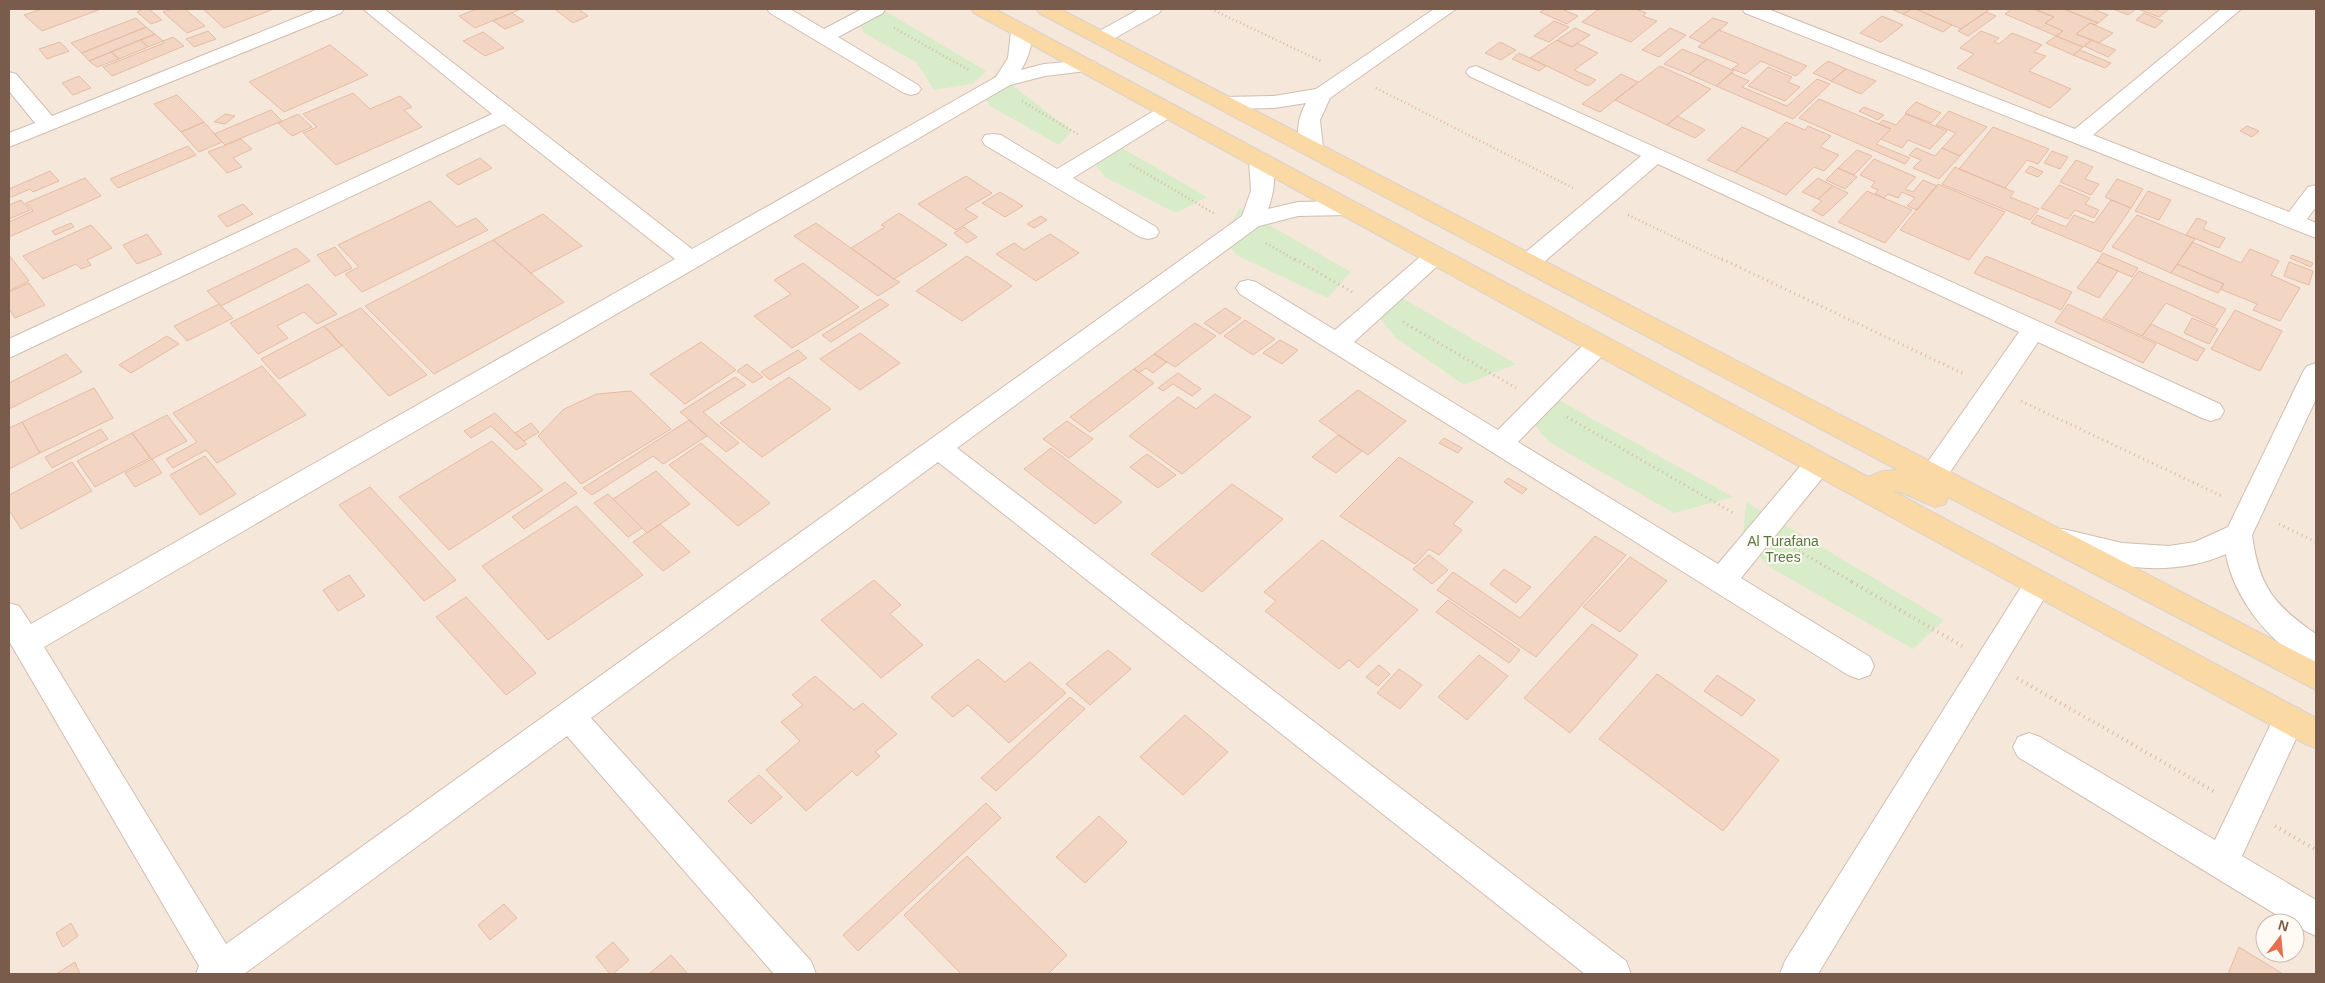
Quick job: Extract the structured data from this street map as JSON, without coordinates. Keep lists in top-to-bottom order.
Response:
{
  "parks": ["Al Turafana Trees"],
  "north": "top"
}
